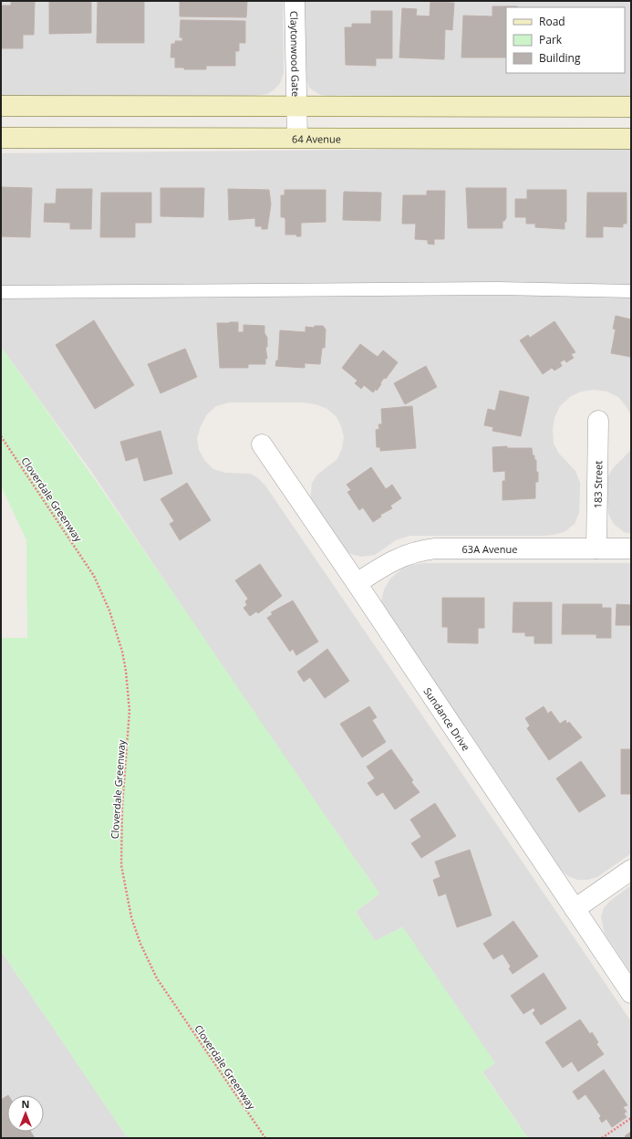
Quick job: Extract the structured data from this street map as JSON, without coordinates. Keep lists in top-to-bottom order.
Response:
{
  "streets": {
    "main road": ["64 Avenue"],
    "street": [
      "Claytonwood Gate",
      "183 Street",
      "63A Avenue",
      "Sundance Drive"
    ],
    "path": ["Cloverdale Greenway"]
  },
  "crossings": [
    ["Claytonwood Gate", "64 Avenue"],
    ["183 Street", "63A Avenue"],
    ["63A Avenue", "Sundance Drive"]
  ],
  "legend": ["Road", "Park", "Building"],
  "north": "top"
}
